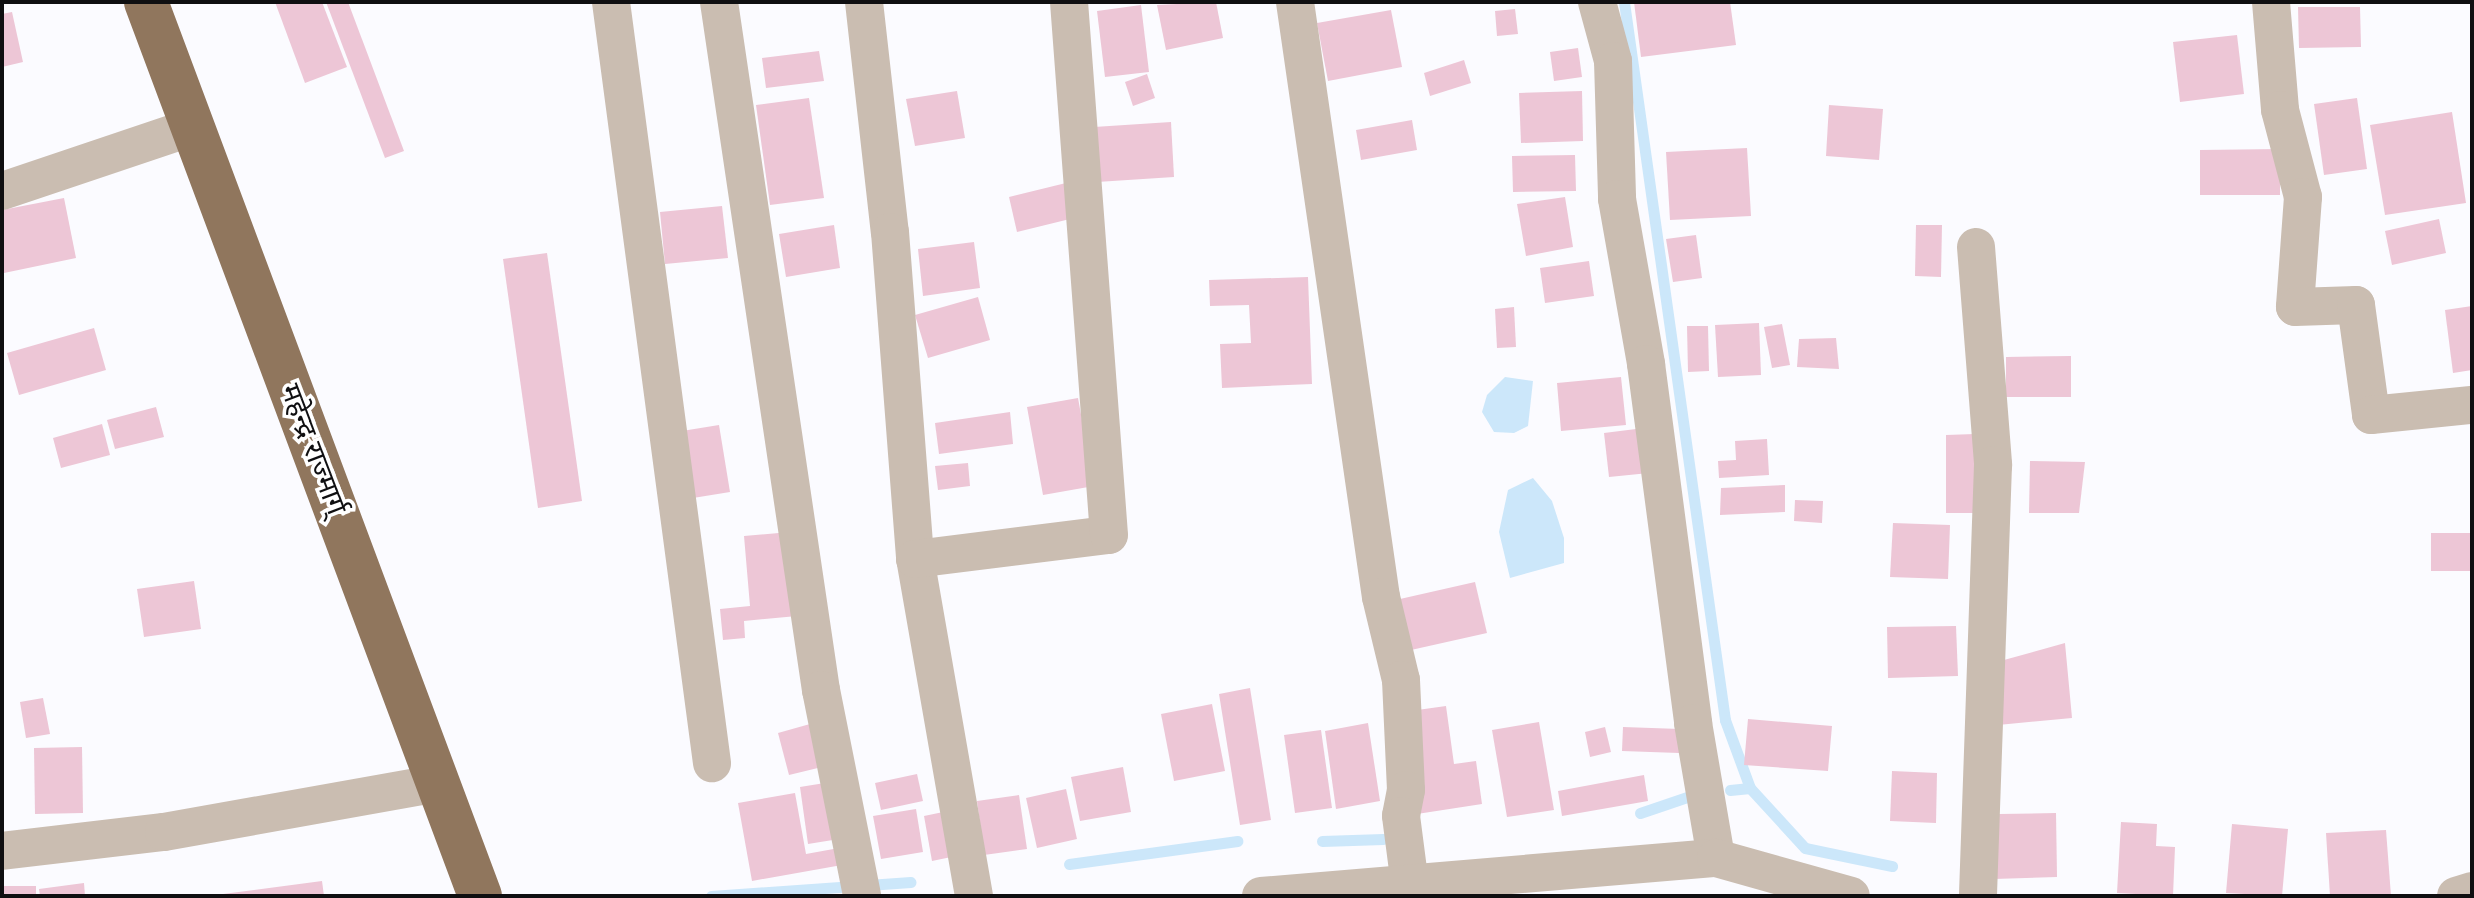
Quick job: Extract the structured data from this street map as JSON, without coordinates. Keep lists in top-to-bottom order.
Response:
{
  "streets": {
    "highway": ["महेन्द्र राज्मार्ग्"]
  }
}
